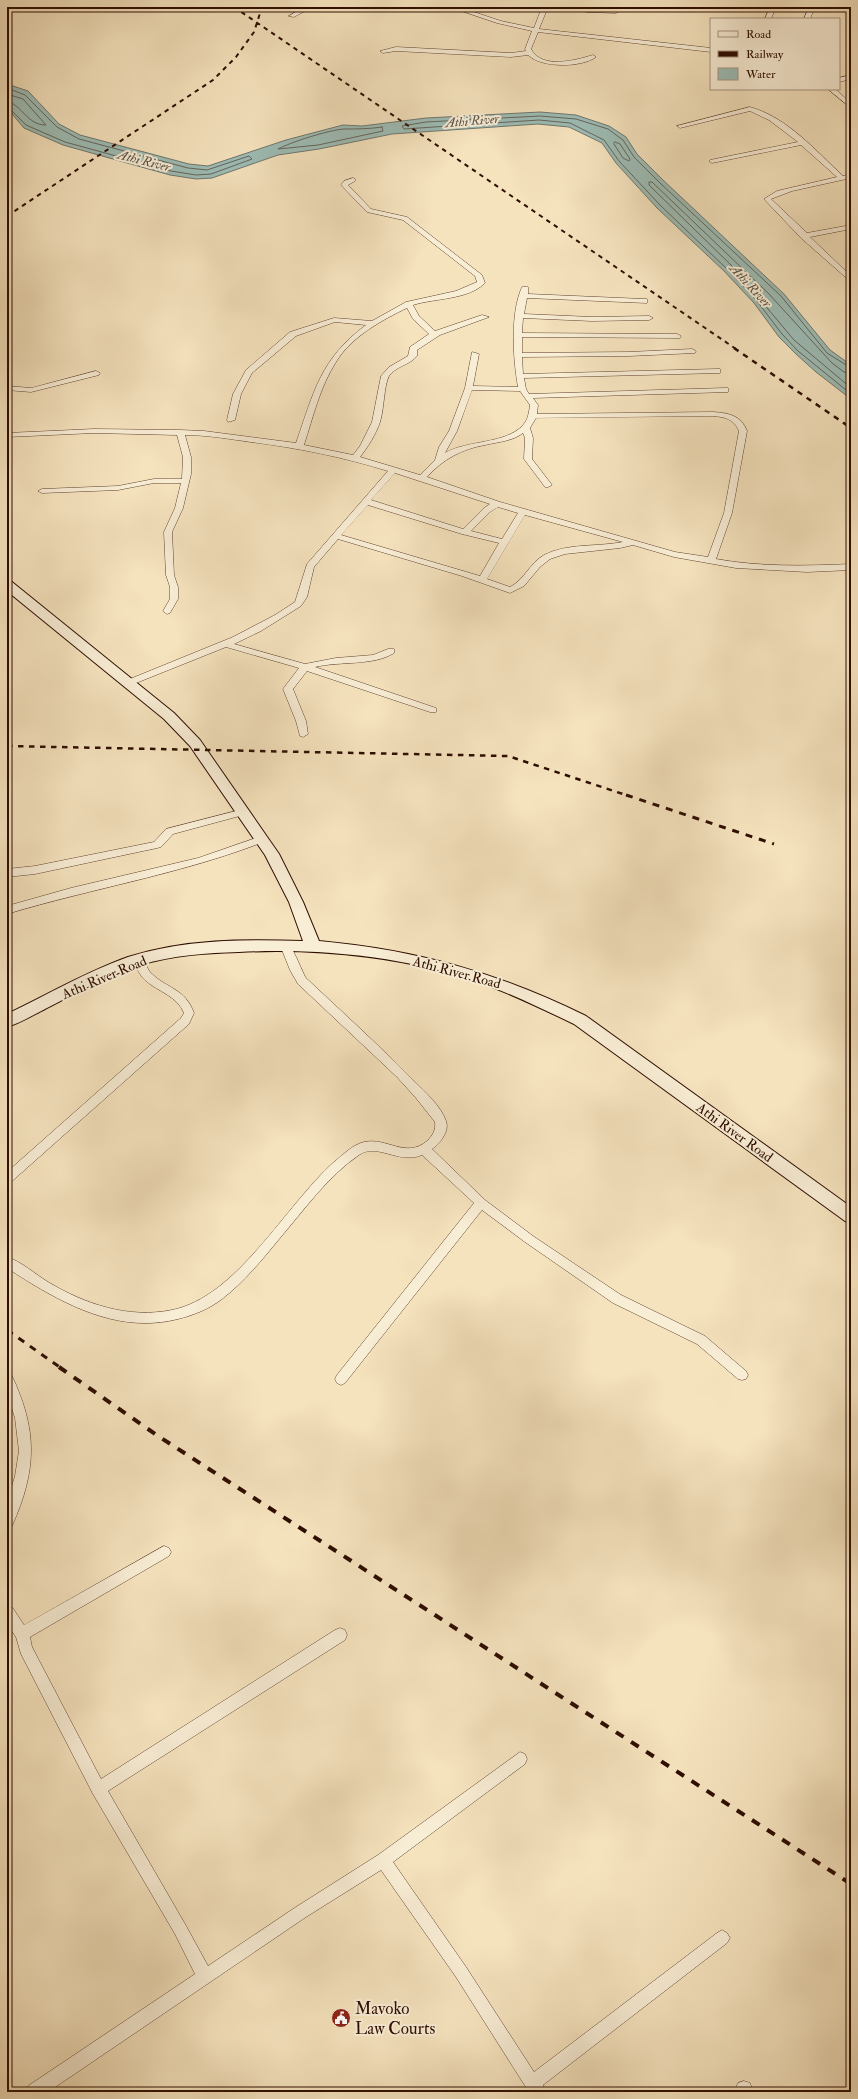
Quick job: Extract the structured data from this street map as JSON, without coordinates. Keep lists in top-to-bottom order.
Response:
{
  "streets": {
    "main road": ["Athi River Road"]
  },
  "water": ["Athi River"],
  "places": {
    "public building": ["Mavoko Law Courts"]
  },
  "legend": ["Road", "Railway", "Water"]
}
